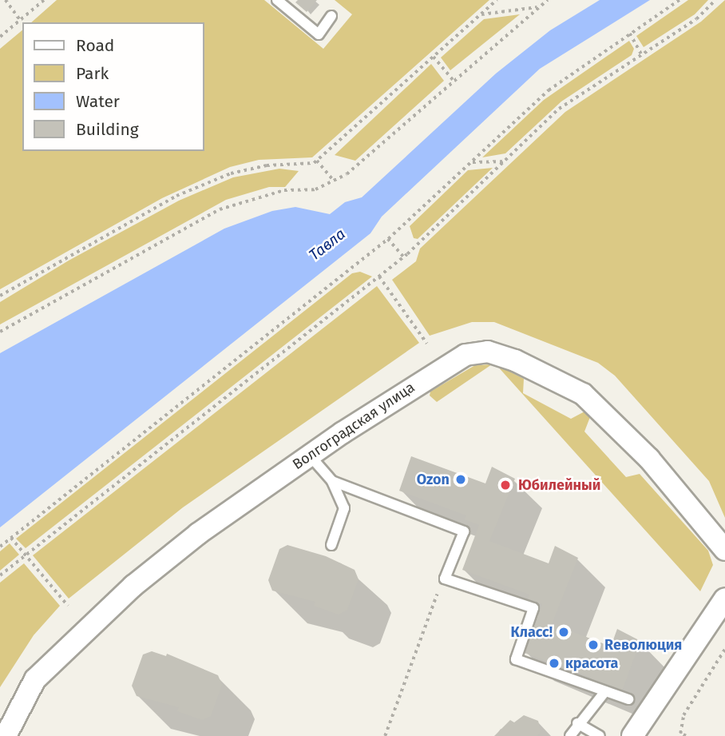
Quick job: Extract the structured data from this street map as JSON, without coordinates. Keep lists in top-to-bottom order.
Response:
{
  "streets": {
    "street": ["Волгоградская улица"]
  },
  "water": ["Тавла"],
  "places": [
    "Ozon",
    "Юбилейный",
    "Класс!",
    "Rеволюция",
    "красота"
  ],
  "legend": [
    "Road",
    "Park",
    "Water",
    "Building"
  ]
}
